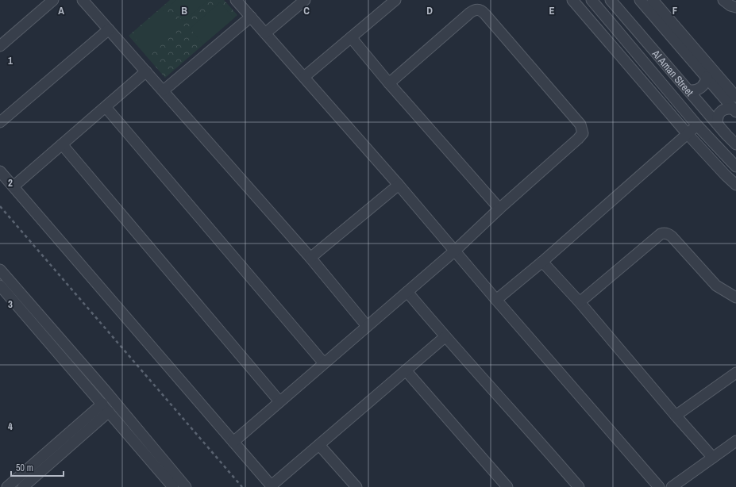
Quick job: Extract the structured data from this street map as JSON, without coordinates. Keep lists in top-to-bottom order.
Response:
{
  "streets": {
    "street": ["Al Aman Street"]
  },
  "scale_bar": "50 m",
  "grid": {
    "columns": [
      "A",
      "B",
      "C",
      "D",
      "E",
      "F"
    ],
    "rows": [
      "1",
      "2",
      "3",
      "4"
    ]
  }
}
